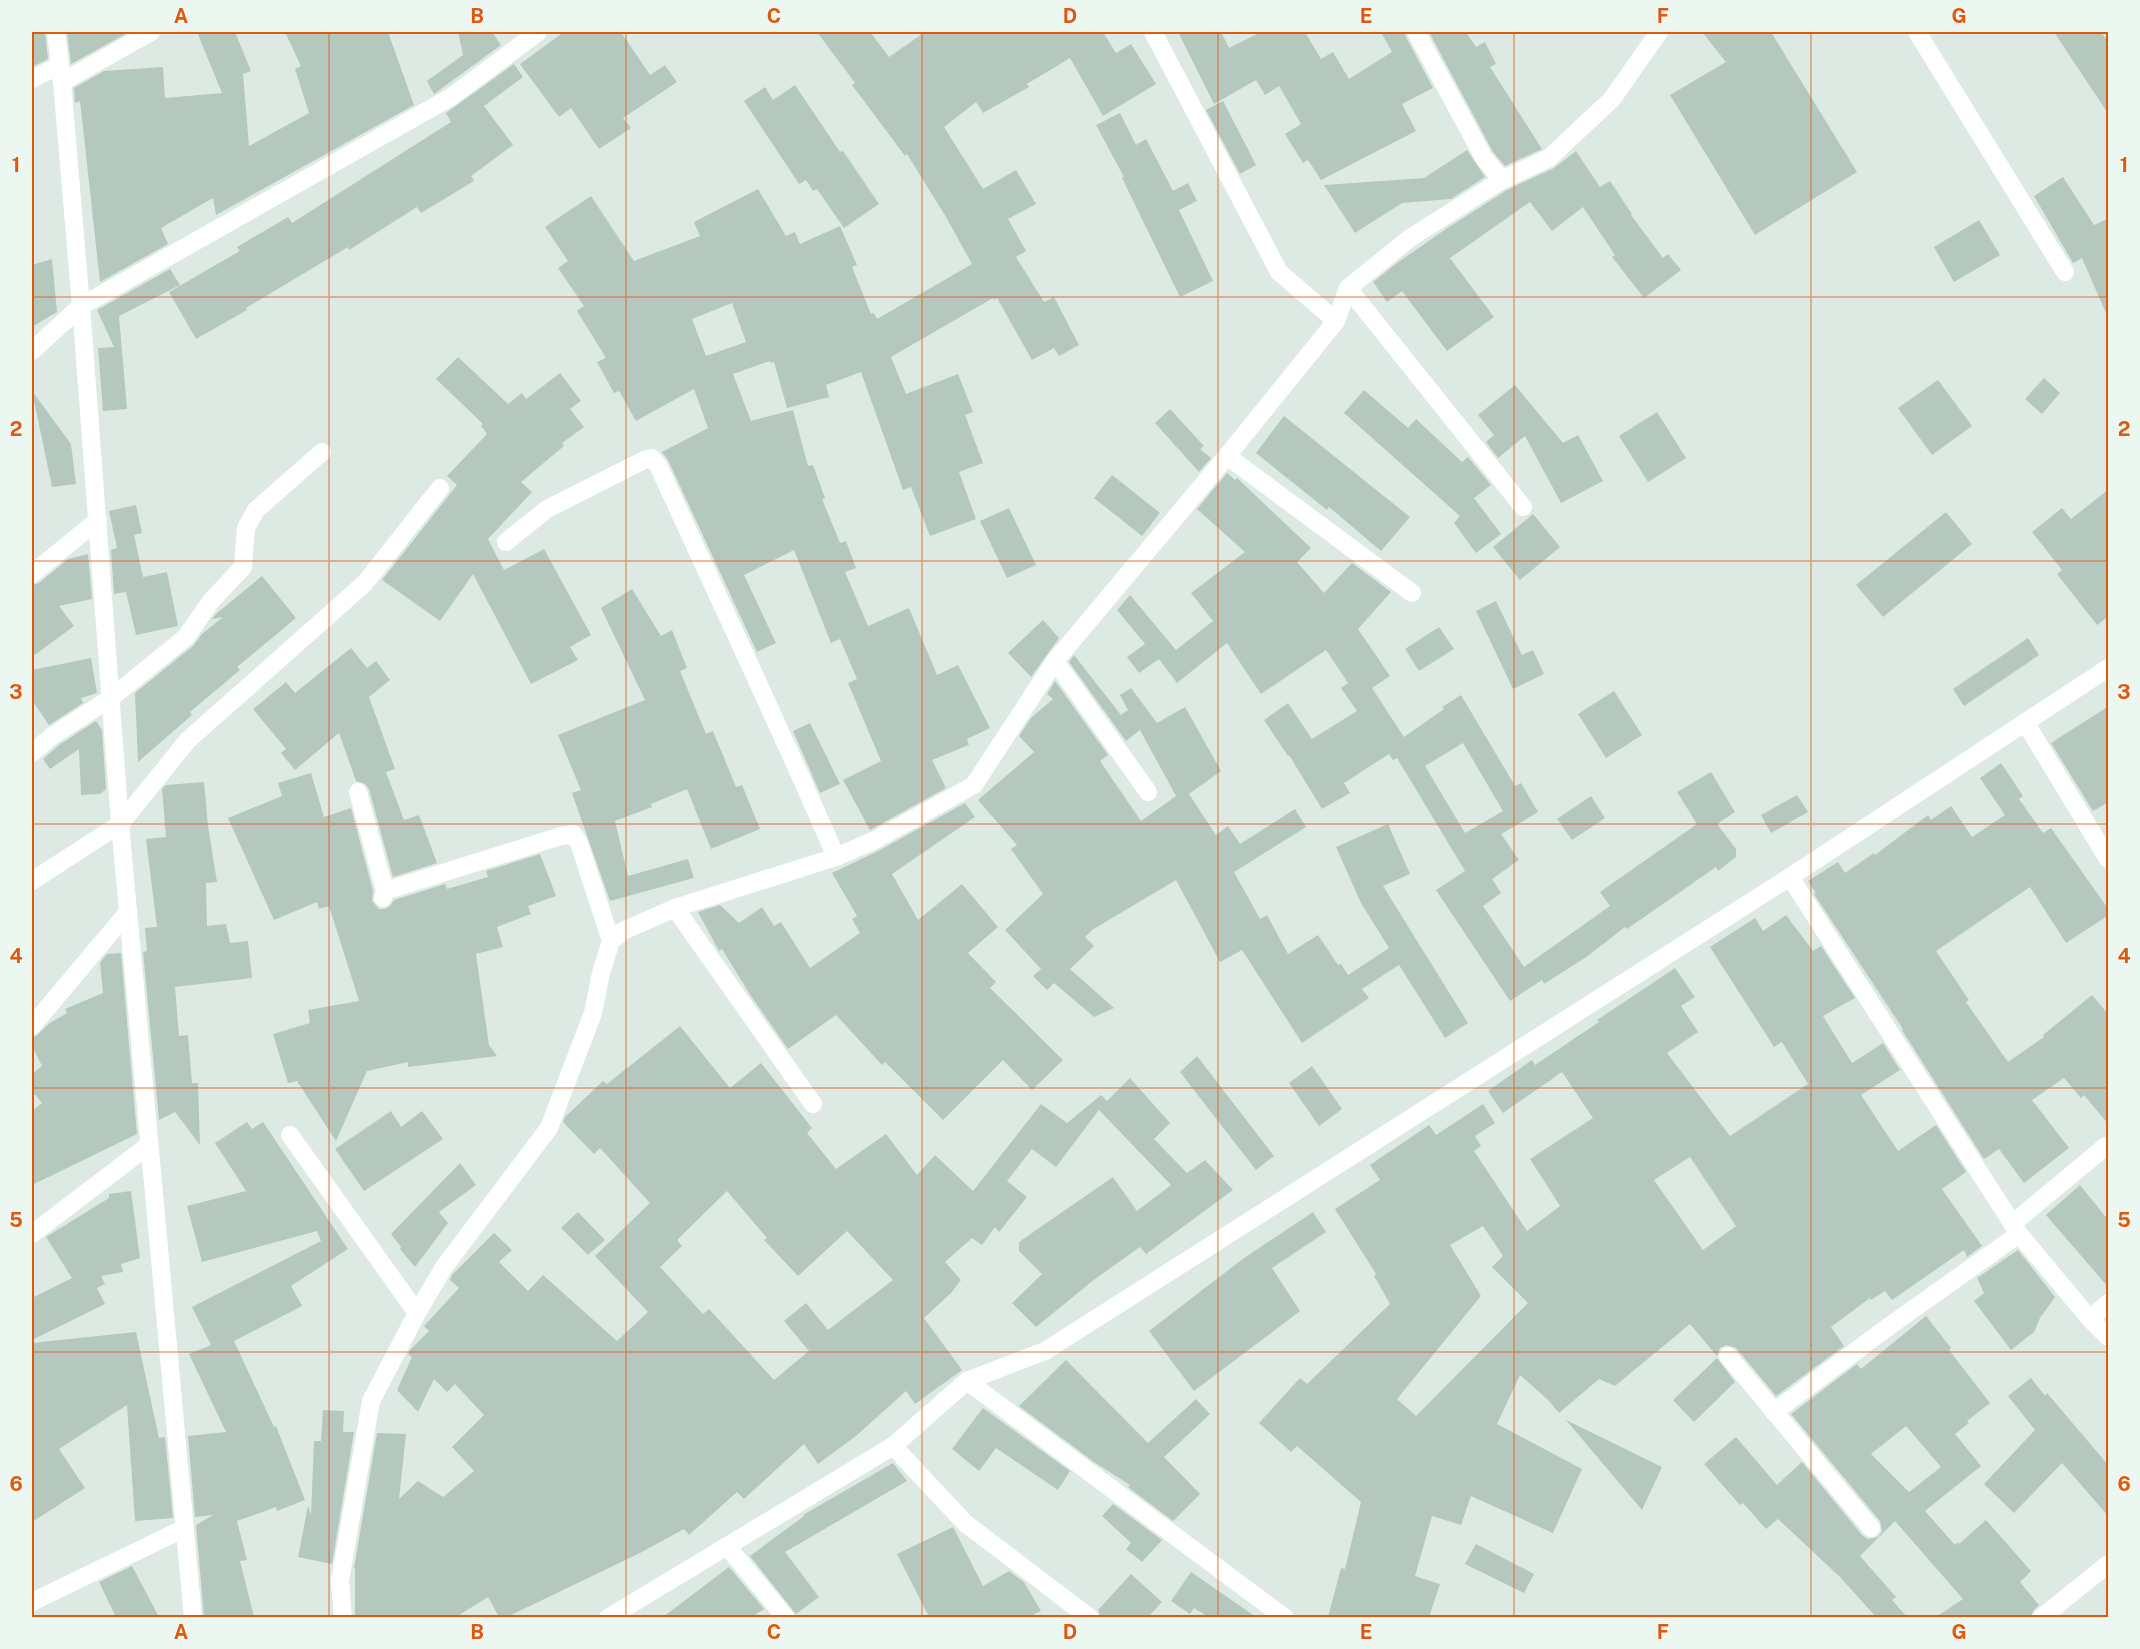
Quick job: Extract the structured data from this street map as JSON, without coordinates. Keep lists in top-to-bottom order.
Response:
{
  "grid": {
    "columns": [
      "A",
      "B",
      "C",
      "D",
      "E",
      "F",
      "G"
    ],
    "rows": [
      "1",
      "2",
      "3",
      "4",
      "5",
      "6"
    ]
  }
}
